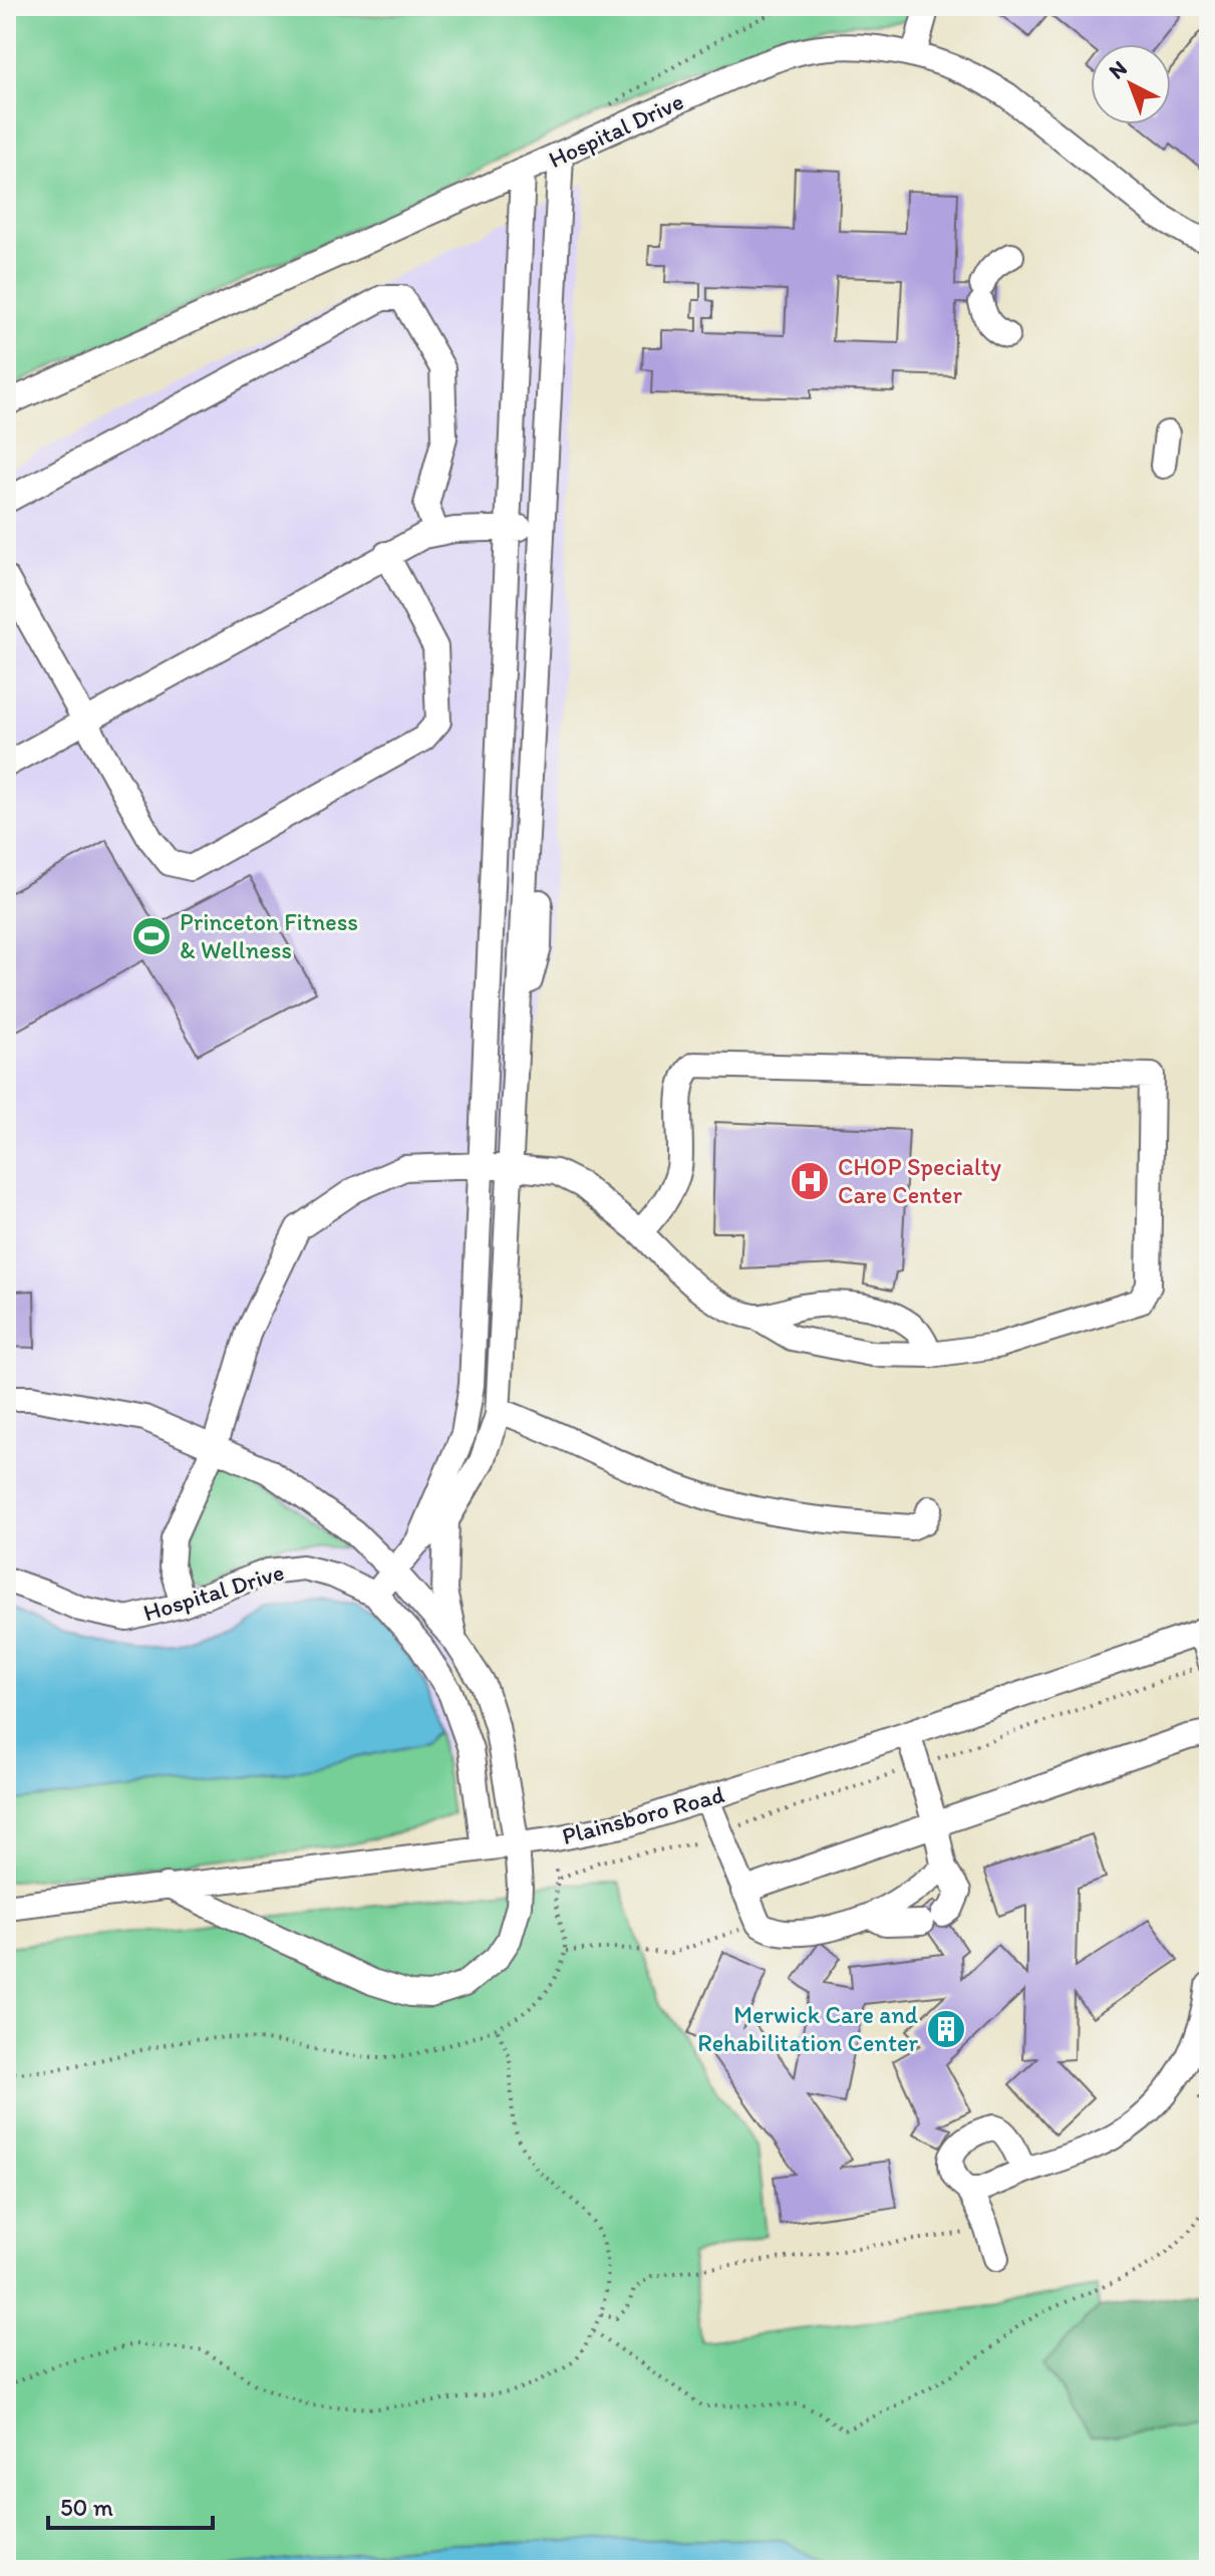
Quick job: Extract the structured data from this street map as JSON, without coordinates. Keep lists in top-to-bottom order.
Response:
{
  "streets": {
    "street": ["Hospital Drive", "Plainsboro Road"]
  },
  "places": {
    "sports": ["Princeton Fitness & Wellness"],
    "hospital": ["CHOP Specialty Care Center"],
    "building": ["Merwick Care and Rehabilitation Center"]
  },
  "scale_bar": "50 m",
  "north": "top left"
}
